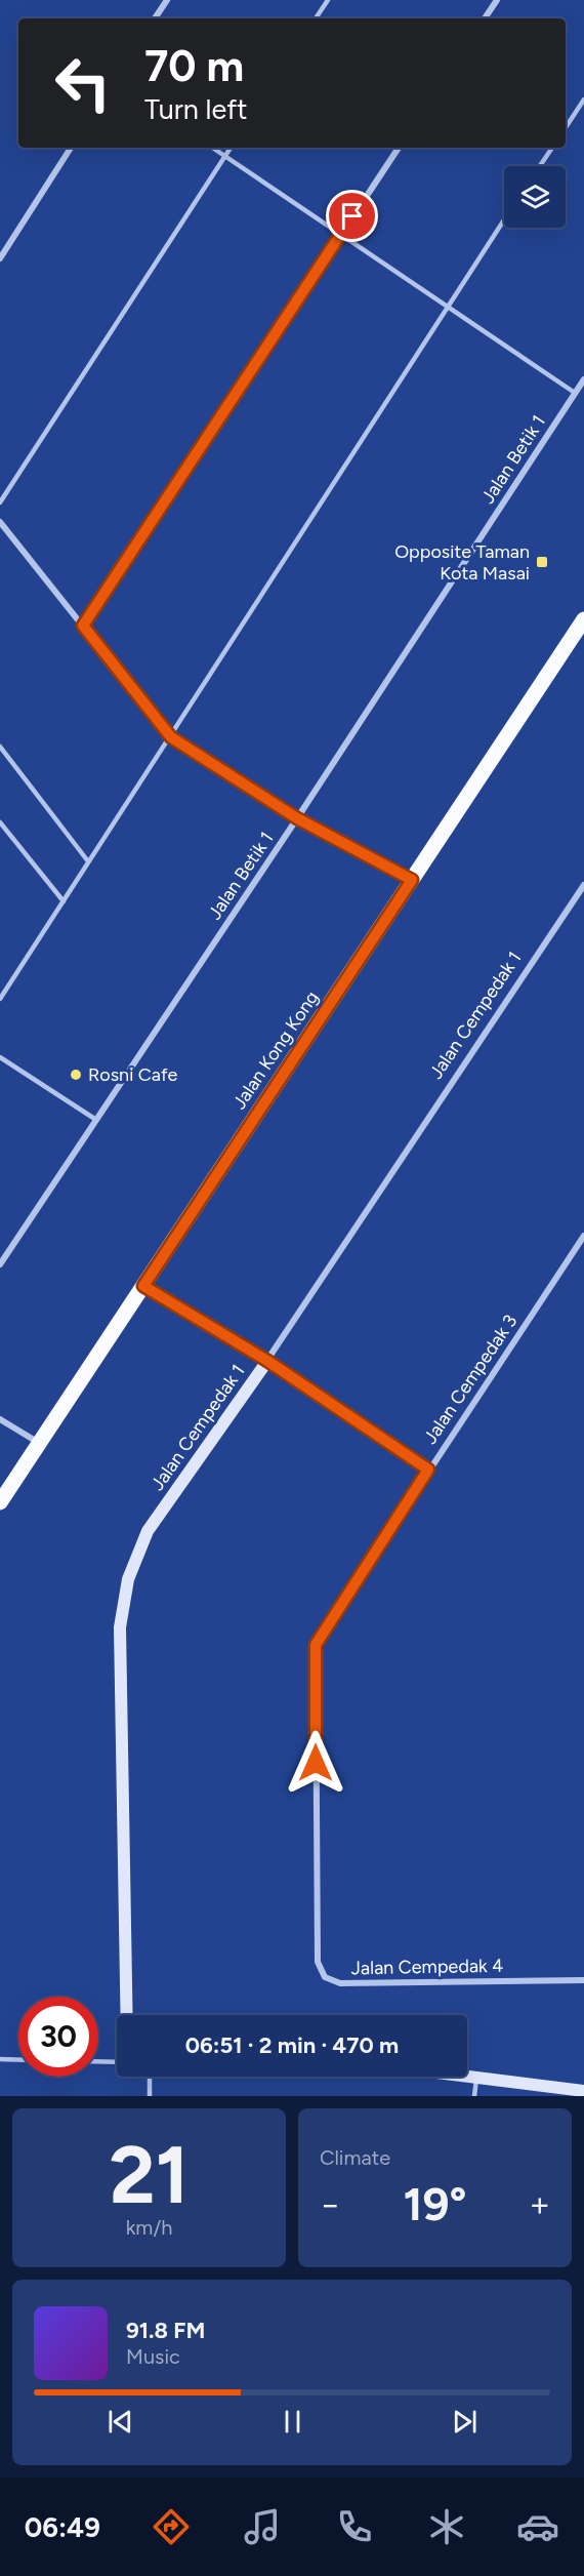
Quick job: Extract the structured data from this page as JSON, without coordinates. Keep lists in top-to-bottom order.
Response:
{
  "streets": {
    "main road": ["Jalan Kong Kong"],
    "street": [
      "Jalan Betik 1",
      "Jalan Cempedak 1",
      "Jalan Cempedak 3",
      "Jalan Cempedak 4"
    ]
  },
  "crossings": [
    ["Jalan Cempedak 3", "Jalan Cempedak 4"]
  ],
  "places": {
    "transit": ["Opposite Taman Kota Masai"],
    "other": ["Rosni Cafe"]
  },
  "page": {
    "turn": ["70 m", "Turn left"],
    "limit": "30",
    "trip": "06:51 · 2 min · 470 m",
    "tile": [
      ["21", "km/h"],
      "Climate"
    ],
    "heat": ["−", "19°", "+"],
    "song": ["91.8 FM", "Music"],
    "tabs": "06:49"
  }
}
